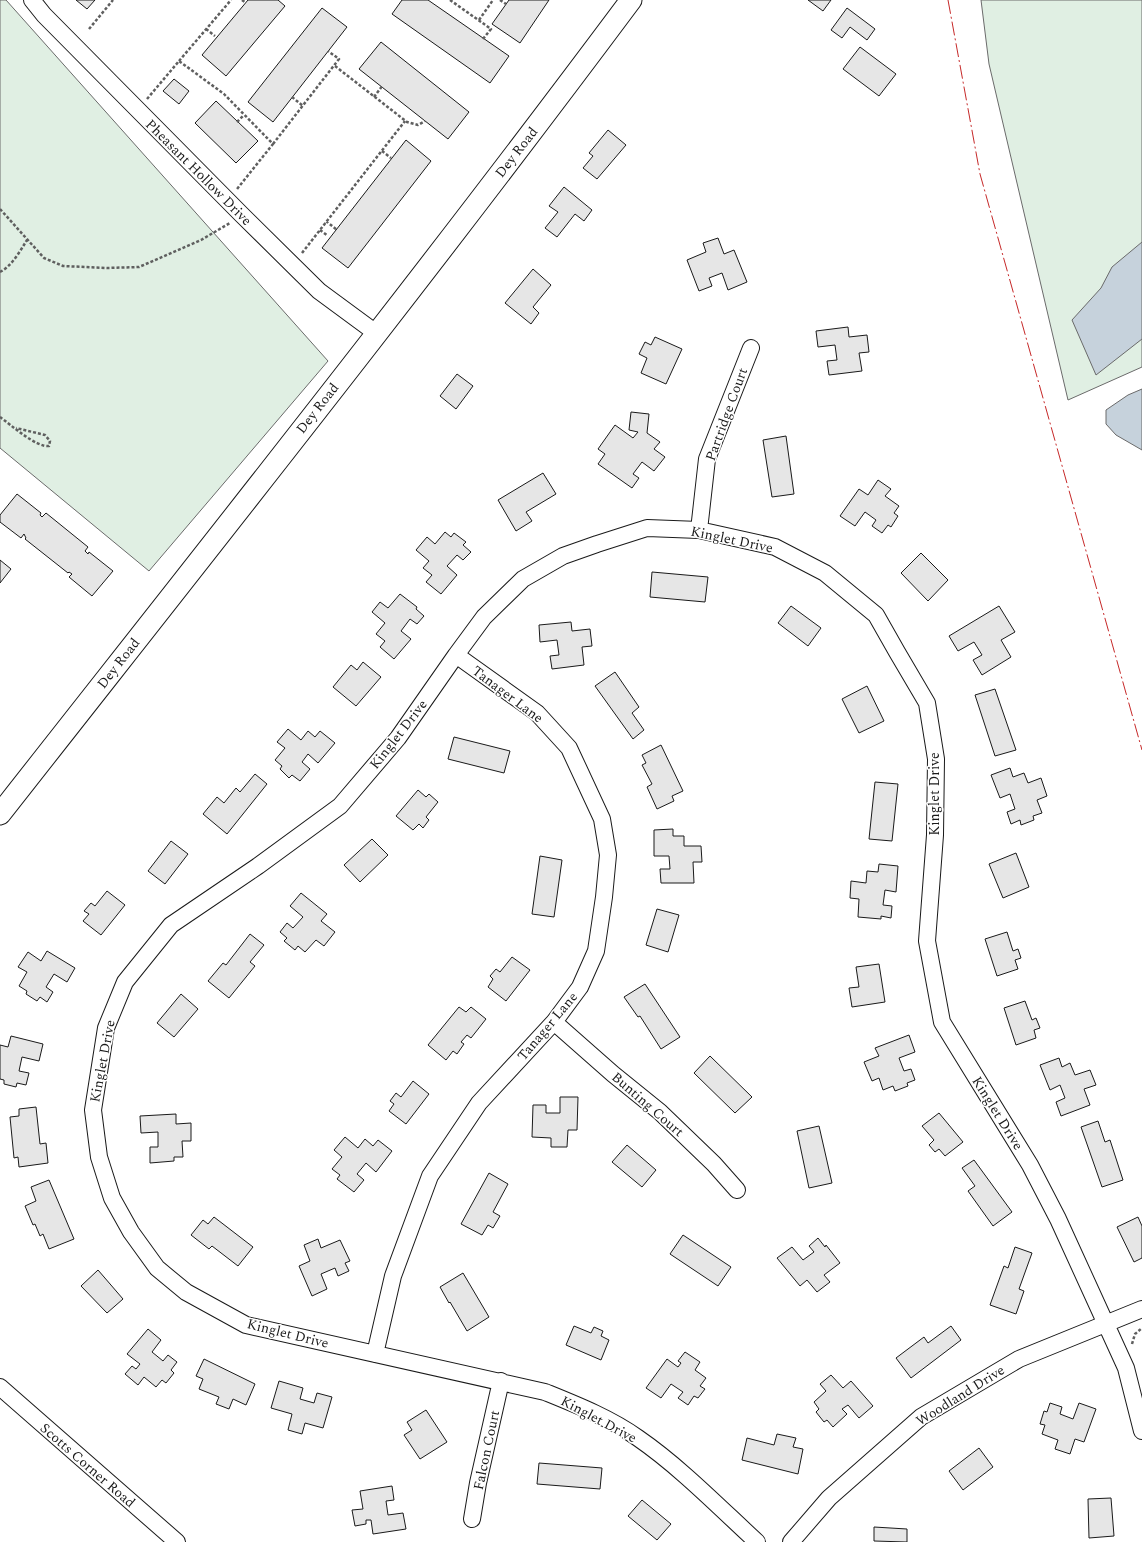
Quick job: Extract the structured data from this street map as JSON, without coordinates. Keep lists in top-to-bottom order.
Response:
{
  "streets": {
    "main road": ["Dey Road"],
    "street": [
      "Pheasant Hollow Drive",
      "Partridge Court",
      "Kinglet Drive",
      "Tanager Lane",
      "Bunting Court",
      "Woodland Drive",
      "Falcon Court",
      "Scotts Corner Road"
    ]
  },
  "crossings": [
    ["Dey Road", "Pheasant Hollow Drive"],
    ["Partridge Court", "Kinglet Drive"],
    ["Kinglet Drive", "Tanager Lane"],
    ["Kinglet Drive", "Woodland Drive"],
    ["Kinglet Drive", "Falcon Court"],
    ["Tanager Lane", "Bunting Court"]
  ]
}
